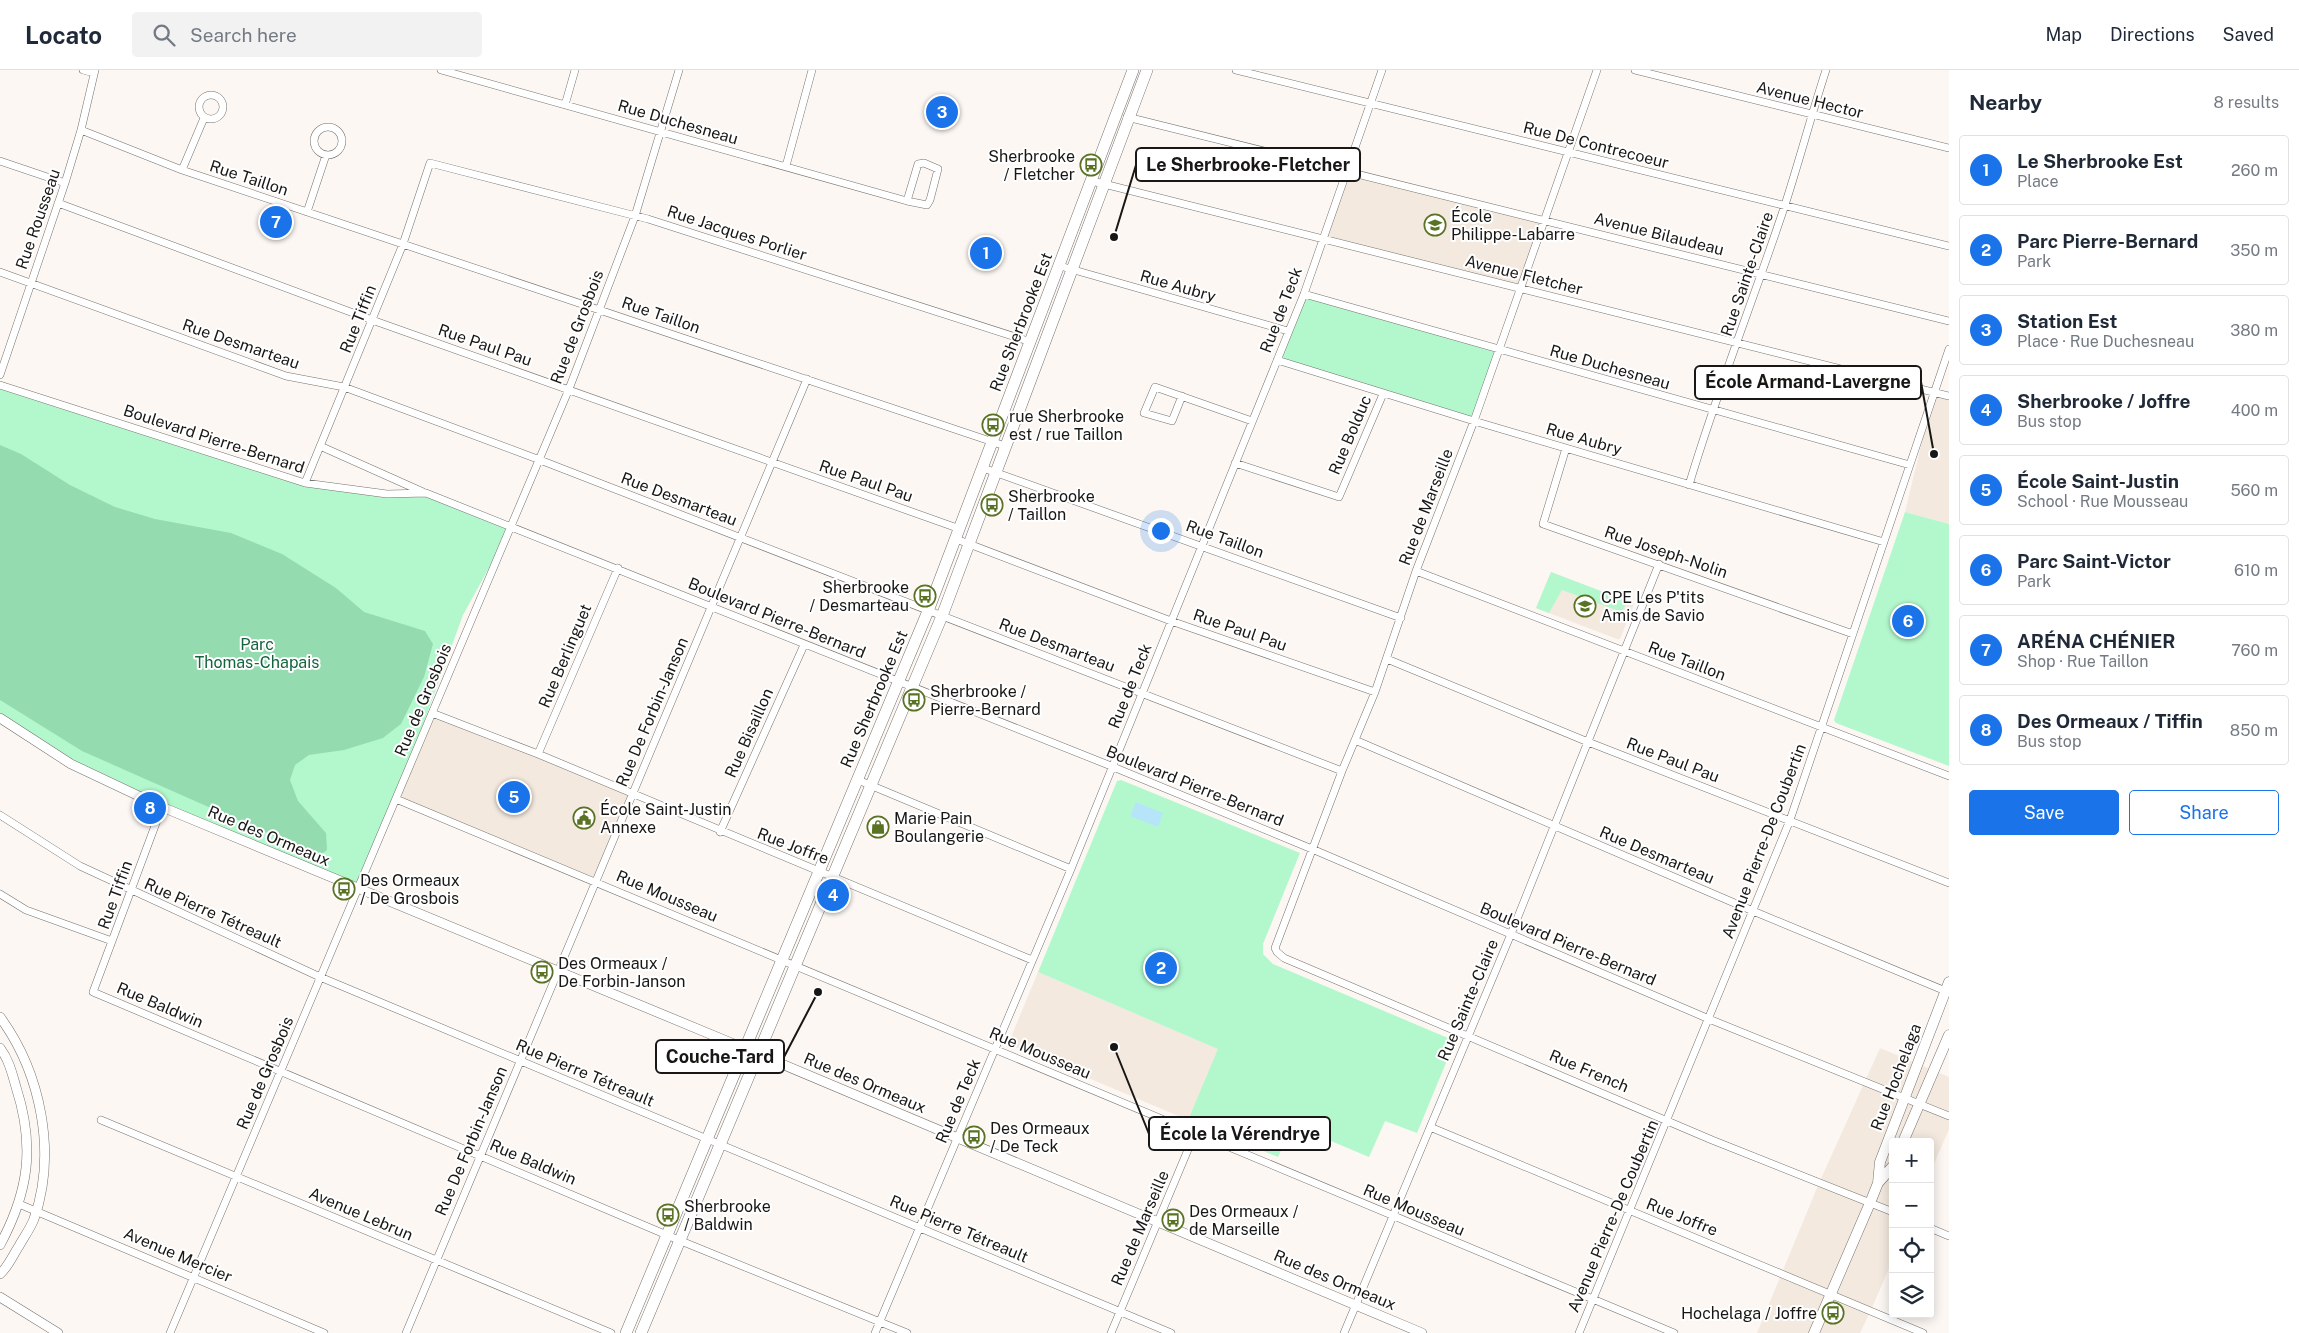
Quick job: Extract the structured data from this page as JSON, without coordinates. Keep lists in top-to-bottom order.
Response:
{
  "streets": {
    "main road": ["Rue Sherbrooke Est", "Rue Hochelaga"],
    "street": [
      "Avenue Hector",
      "Rue Duchesneau",
      "Rue De Contrecoeur",
      "Rue Taillon",
      "Rue Rousseau",
      "Rue Jacques Porlier",
      "Avenue Bilaudeau",
      "Rue Sainte-Claire",
      "Avenue Fletcher",
      "Rue Aubry",
      "Rue de Teck",
      "Rue Tiffin",
      "Rue de Grosbois",
      "Rue Desmarteau",
      "Rue Paul Pau",
      "Rue Bolduc",
      "Boulevard Pierre-Bernard",
      "Rue de Marseille",
      "Rue Joseph-Nolin",
      "Rue Berlinguet",
      "Rue De Forbin-Janson",
      "Rue Bisaillon",
      "Rue des Ormeaux",
      "Avenue Pierre-De Coubertin",
      "Rue Joffre",
      "Rue Mousseau",
      "Rue Pierre Tétreault",
      "Rue Baldwin",
      "Rue French",
      "Avenue Lebrun",
      "Avenue Mercier"
    ]
  },
  "crossings": [
    ["Avenue Hector", "Rue Sainte-Claire"],
    ["Rue Duchesneau", "Rue Sainte-Claire"],
    ["Rue Duchesneau", "Rue de Teck"],
    ["Rue Duchesneau", "Rue de Grosbois"],
    ["Rue Duchesneau", "Rue de Marseille"],
    ["Rue Duchesneau", "Avenue Pierre-De Coubertin"],
    ["Rue De Contrecoeur", "Rue Sainte-Claire"],
    ["Rue De Contrecoeur", "Rue de Teck"],
    ["Rue De Contrecoeur", "Rue de Marseille"],
    ["Rue Taillon", "Rue Rousseau"],
    ["Rue Taillon", "Rue Sainte-Claire"],
    ["Rue Taillon", "Rue de Teck"],
    ["Rue Taillon", "Rue Tiffin"],
    ["Rue Taillon", "Rue Sherbrooke Est"],
    ["Rue Taillon", "Rue de Grosbois"],
    ["Rue Taillon", "Rue de Marseille"],
    ["Rue Taillon", "Rue De Forbin-Janson"],
    ["Rue Taillon", "Avenue Pierre-De Coubertin"],
    ["Rue Rousseau", "Rue Desmarteau"],
    ["Rue Rousseau", "Rue Paul Pau"],
    ["Rue Jacques Porlier", "Rue Tiffin"],
    ["Rue Jacques Porlier", "Rue Sherbrooke Est"],
    ["Rue Jacques Porlier", "Rue de Grosbois"],
    ["Avenue Bilaudeau", "Rue Sainte-Claire"],
    ["Avenue Bilaudeau", "Rue de Teck"],
    ["Avenue Bilaudeau", "Rue Sherbrooke Est"],
    ["Avenue Bilaudeau", "Rue de Marseille"],
    ["Rue Sainte-Claire", "Avenue Fletcher"],
    ["Rue Sainte-Claire", "Rue Aubry"],
    ["Rue Sainte-Claire", "Rue Desmarteau"],
    ["Rue Sainte-Claire", "Rue Paul Pau"],
    ["Rue Sainte-Claire", "Boulevard Pierre-Bernard"],
    ["Rue Sainte-Claire", "Rue Joseph-Nolin"],
    ["Rue Sainte-Claire", "Rue des Ormeaux"],
    ["Rue Sainte-Claire", "Rue Joffre"],
    ["Rue Sainte-Claire", "Rue Mousseau"],
    ["Rue Sainte-Claire", "Rue French"],
    ["Avenue Fletcher", "Rue de Teck"],
    ["Avenue Fletcher", "Rue Sherbrooke Est"],
    ["Avenue Fletcher", "Rue de Marseille"],
    ["Avenue Fletcher", "Avenue Pierre-De Coubertin"],
    ["Rue Aubry", "Rue de Teck"],
    ["Rue Aubry", "Rue Sherbrooke Est"],
    ["Rue Aubry", "Rue Bolduc"],
    ["Rue Aubry", "Rue de Marseille"],
    ["Rue Aubry", "Rue Joseph-Nolin"],
    ["Rue Aubry", "Avenue Pierre-De Coubertin"],
    ["Rue de Teck", "Rue Desmarteau"],
    ["Rue de Teck", "Rue Paul Pau"],
    ["Rue de Teck", "Rue Bolduc"],
    ["Rue de Teck", "Boulevard Pierre-Bernard"],
    ["Rue de Teck", "Rue des Ormeaux"],
    ["Rue de Teck", "Rue Joffre"],
    ["Rue de Teck", "Rue Mousseau"],
    ["Rue de Teck", "Rue Pierre Tétreault"],
    ["Rue de Teck", "Rue Baldwin"],
    ["Rue Tiffin", "Rue Desmarteau"],
    ["Rue Tiffin", "Rue Paul Pau"],
    ["Rue Tiffin", "Boulevard Pierre-Bernard"],
    ["Rue Tiffin", "Rue des Ormeaux"],
    ["Rue Tiffin", "Rue Pierre Tétreault"],
    ["Rue Tiffin", "Rue Baldwin"],
    ["Rue Sherbrooke Est", "Rue Desmarteau"],
    ["Rue Sherbrooke Est", "Rue Paul Pau"],
    ["Rue Sherbrooke Est", "Boulevard Pierre-Bernard"],
    ["Rue Sherbrooke Est", "Rue des Ormeaux"],
    ["Rue Sherbrooke Est", "Rue Joffre"],
    ["Rue Sherbrooke Est", "Rue Mousseau"],
    ["Rue Sherbrooke Est", "Rue Pierre Tétreault"],
    ["Rue Sherbrooke Est", "Rue Baldwin"],
    ["Rue de Grosbois", "Rue Desmarteau"],
    ["Rue de Grosbois", "Rue Paul Pau"],
    ["Rue de Grosbois", "Boulevard Pierre-Bernard"],
    ["Rue de Grosbois", "Rue des Ormeaux"],
    ["Rue de Grosbois", "Rue Joffre"],
    ["Rue de Grosbois", "Rue Mousseau"],
    ["Rue de Grosbois", "Rue Pierre Tétreault"],
    ["Rue de Grosbois", "Rue Baldwin"],
    ["Rue de Grosbois", "Avenue Lebrun"],
    ["Rue de Grosbois", "Avenue Mercier"],
    ["Rue Desmarteau", "Rue de Marseille"],
    ["Rue Desmarteau", "Rue De Forbin-Janson"],
    ["Rue Desmarteau", "Avenue Pierre-De Coubertin"],
    ["Rue Desmarteau", "Rue Hochelaga"],
    ["Rue Paul Pau", "Rue de Marseille"],
    ["Rue Paul Pau", "Rue De Forbin-Janson"],
    ["Rue Paul Pau", "Avenue Pierre-De Coubertin"],
    ["Boulevard Pierre-Bernard", "Rue de Marseille"],
    ["Boulevard Pierre-Bernard", "Rue Berlinguet"],
    ["Boulevard Pierre-Bernard", "Rue De Forbin-Janson"],
    ["Boulevard Pierre-Bernard", "Rue Bisaillon"],
    ["Boulevard Pierre-Bernard", "Avenue Pierre-De Coubertin"],
    ["Boulevard Pierre-Bernard", "Rue Hochelaga"],
    ["Rue de Marseille", "Rue des Ormeaux"],
    ["Rue de Marseille", "Rue Mousseau"],
    ["Rue de Marseille", "Rue Pierre Tétreault"],
    ["Rue de Marseille", "Rue French"],
    ["Rue Joseph-Nolin", "Avenue Pierre-De Coubertin"],
    ["Rue Berlinguet", "Rue Joffre"],
    ["Rue De Forbin-Janson", "Rue des Ormeaux"],
    ["Rue De Forbin-Janson", "Rue Joffre"],
    ["Rue De Forbin-Janson", "Rue Mousseau"],
    ["Rue De Forbin-Janson", "Rue Pierre Tétreault"],
    ["Rue De Forbin-Janson", "Rue Baldwin"],
    ["Rue De Forbin-Janson", "Avenue Lebrun"],
    ["Rue Bisaillon", "Rue Joffre"],
    ["Avenue Pierre-De Coubertin", "Rue Joffre"],
    ["Avenue Pierre-De Coubertin", "Rue Mousseau"],
    ["Avenue Pierre-De Coubertin", "Rue French"],
    ["Rue Joffre", "Rue Hochelaga"],
    ["Rue French", "Rue Hochelaga"]
  ],
  "parks": ["Parc Thomas-Chapais"],
  "places": {
    "bus stop": [
      "Sherbrooke / Fletcher",
      "rue Sherbrooke est / rue Taillon",
      "Sherbrooke / Taillon",
      "Sherbrooke / Desmarteau",
      "Sherbrooke / Pierre-Bernard",
      "Des Ormeaux / De Grosbois",
      "Des Ormeaux / De Forbin-Janson",
      "Des Ormeaux / De Teck",
      "Sherbrooke / Baldwin",
      "Des Ormeaux / de Marseille",
      "Hochelaga / Joffre"
    ],
    "school or university": ["École Philippe-Labarre", "CPE Les P'tits Amis de Savio"],
    "other": [
      "Le Sherbrooke-Fletcher",
      "École Armand-Lavergne",
      "Couche-Tard",
      "École la Vérendrye"
    ],
    "public building": ["École Saint-Justin Annexe"],
    "shop": ["Marie Pain Boulangerie"]
  },
  "page": {
    "header": "Locato",
    "search": "Search here",
    "nav": ["Map", "Directions", "Saved"],
    "heading": ["Nearby", "8 results"],
    "pins": [
      "3",
      "7",
      "1",
      "6",
      "5",
      "8",
      "4",
      "2"
    ],
    "list": [
      {
        "mark": "1",
        "name": "Le Sherbrooke Est",
        "note": "Place",
        "value": "260 m"
      },
      {
        "mark": "2",
        "name": "Parc Pierre-Bernard",
        "note": "Park",
        "value": "350 m"
      },
      {
        "mark": "3",
        "name": "Station Est",
        "note": "Place · Rue Duchesneau",
        "value": "380 m"
      },
      {
        "mark": "4",
        "name": "Sherbrooke / Joffre",
        "note": "Bus stop",
        "value": "400 m"
      },
      {
        "mark": "5",
        "name": "École Saint-Justin",
        "note": "School · Rue Mousseau",
        "value": "560 m"
      },
      {
        "mark": "6",
        "name": "Parc Saint-Victor",
        "note": "Park",
        "value": "610 m"
      },
      {
        "mark": "7",
        "name": "ARÉNA CHÉNIER",
        "note": "Shop · Rue Taillon",
        "value": "760 m"
      },
      {
        "mark": "8",
        "name": "Des Ormeaux / Tiffin",
        "note": "Bus stop",
        "value": "850 m"
      }
    ],
    "buttons": ["Save", "Share"],
    "map_buttons": ["+", "−"]
  }
}
